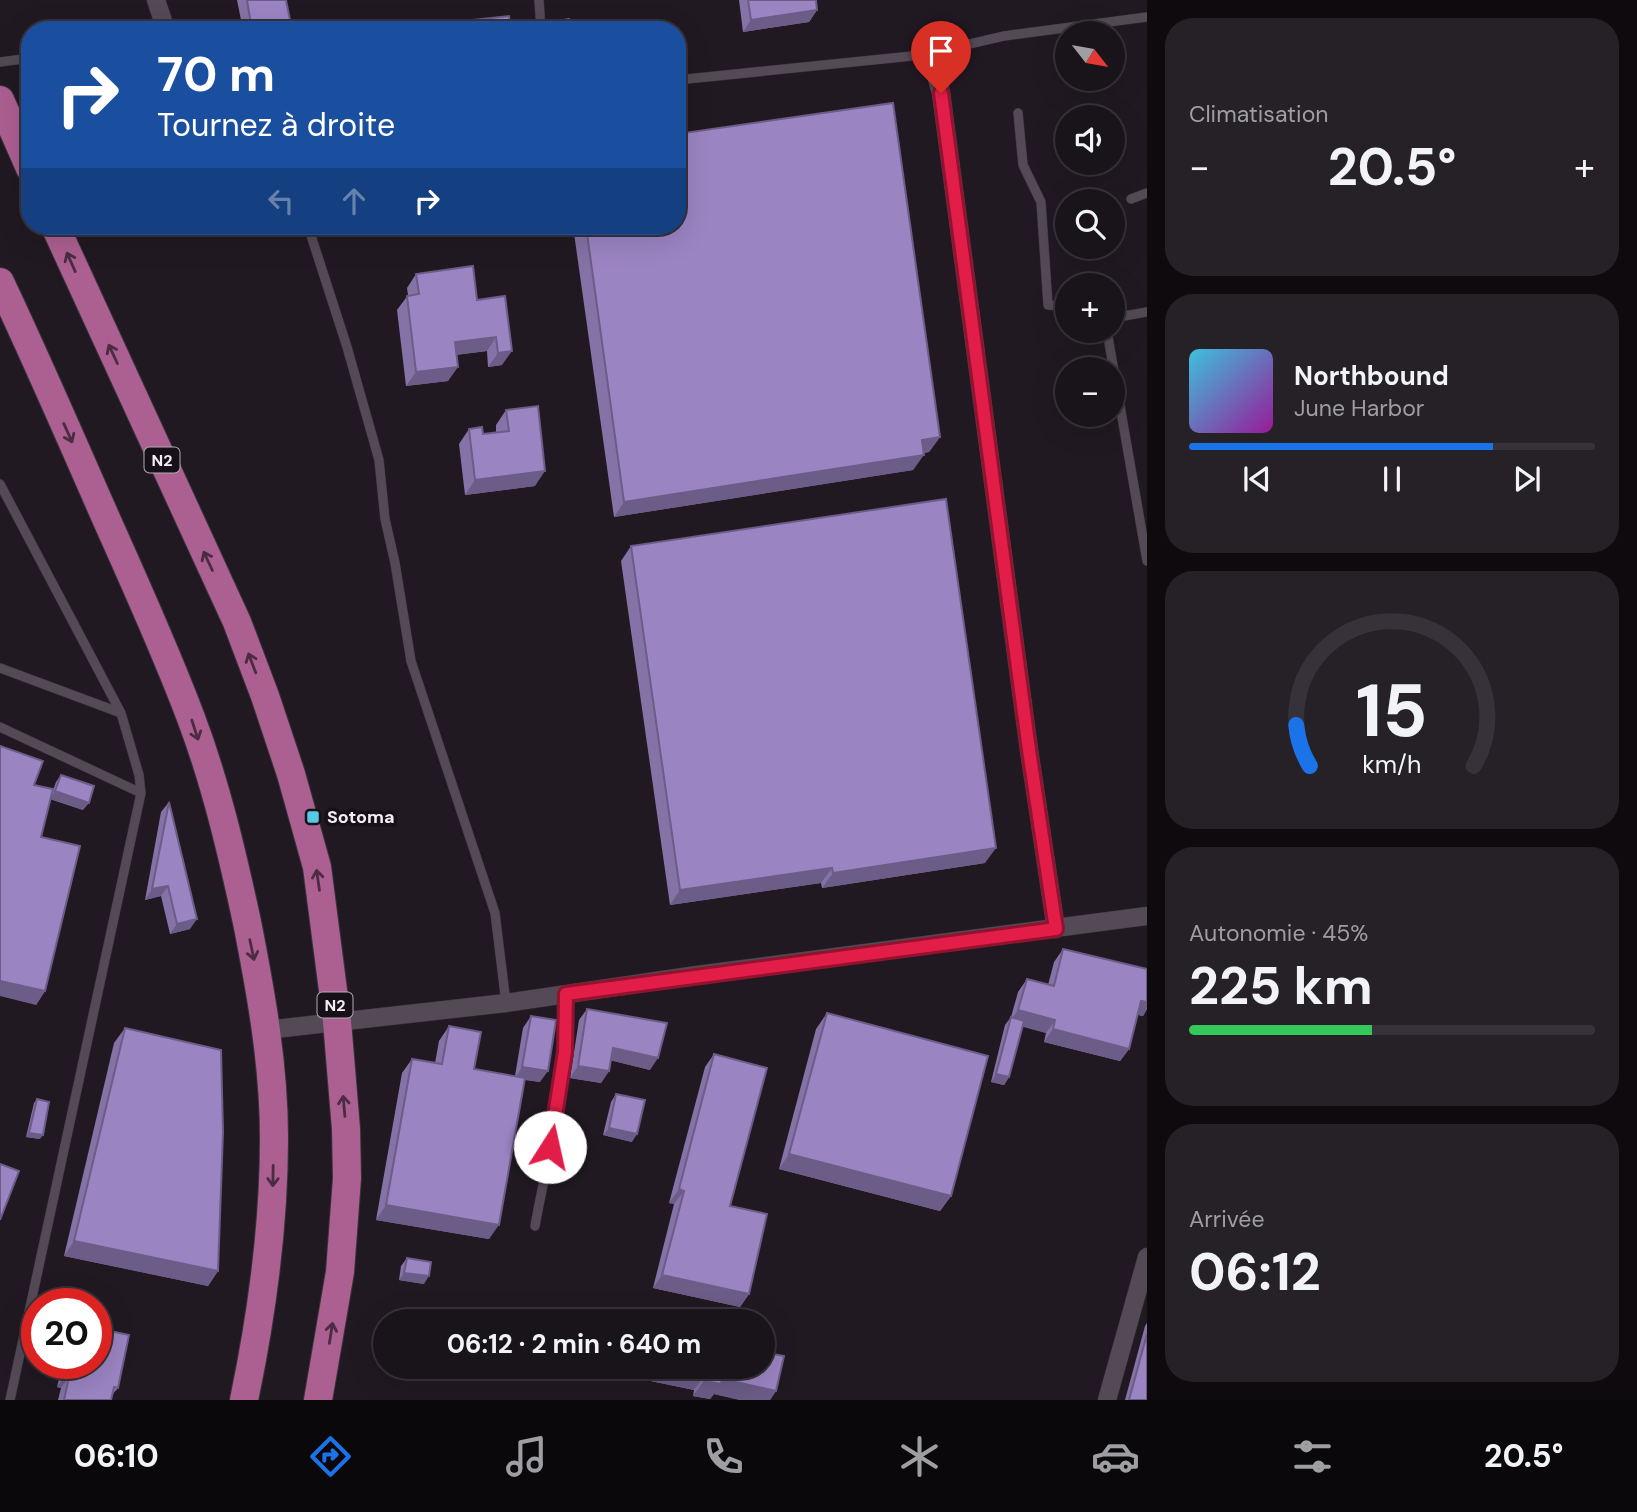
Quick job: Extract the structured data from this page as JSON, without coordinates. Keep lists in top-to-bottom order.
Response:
{
  "streets": {
    "highway": ["N2"]
  },
  "places": {
    "transit": ["Sotoma"]
  },
  "north": "bottom right",
  "page": {
    "tile": [
      "Climatisation",
      ["Autonomie · 45%", "225 km"],
      ["Arrivée", "06:12"]
    ],
    "map_buttons": ["+", "−"],
    "turn": ["70 m", "Tournez à droite"],
    "heat": ["−", "20.5°", "+"],
    "song": ["Northbound", "June Harbor"],
    "limit": "20",
    "trip": "06:12 · 2 min · 640 m",
    "tabs": ["06:10", "20.5°"],
    "gauge": ["15", "km/h"]
  }
}
